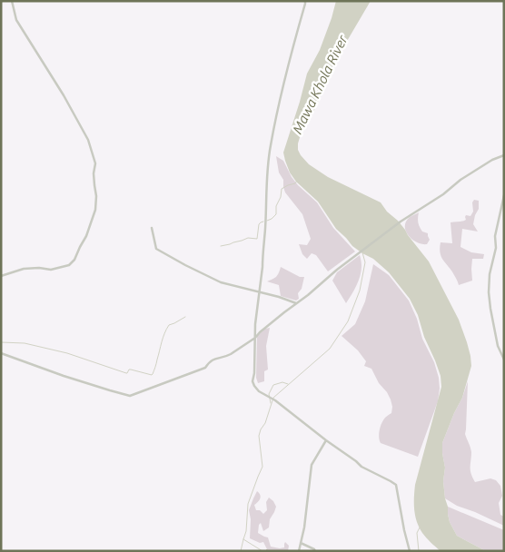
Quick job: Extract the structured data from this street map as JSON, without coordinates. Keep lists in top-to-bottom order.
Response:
{
  "water": ["Mawa Khola River"]
}
